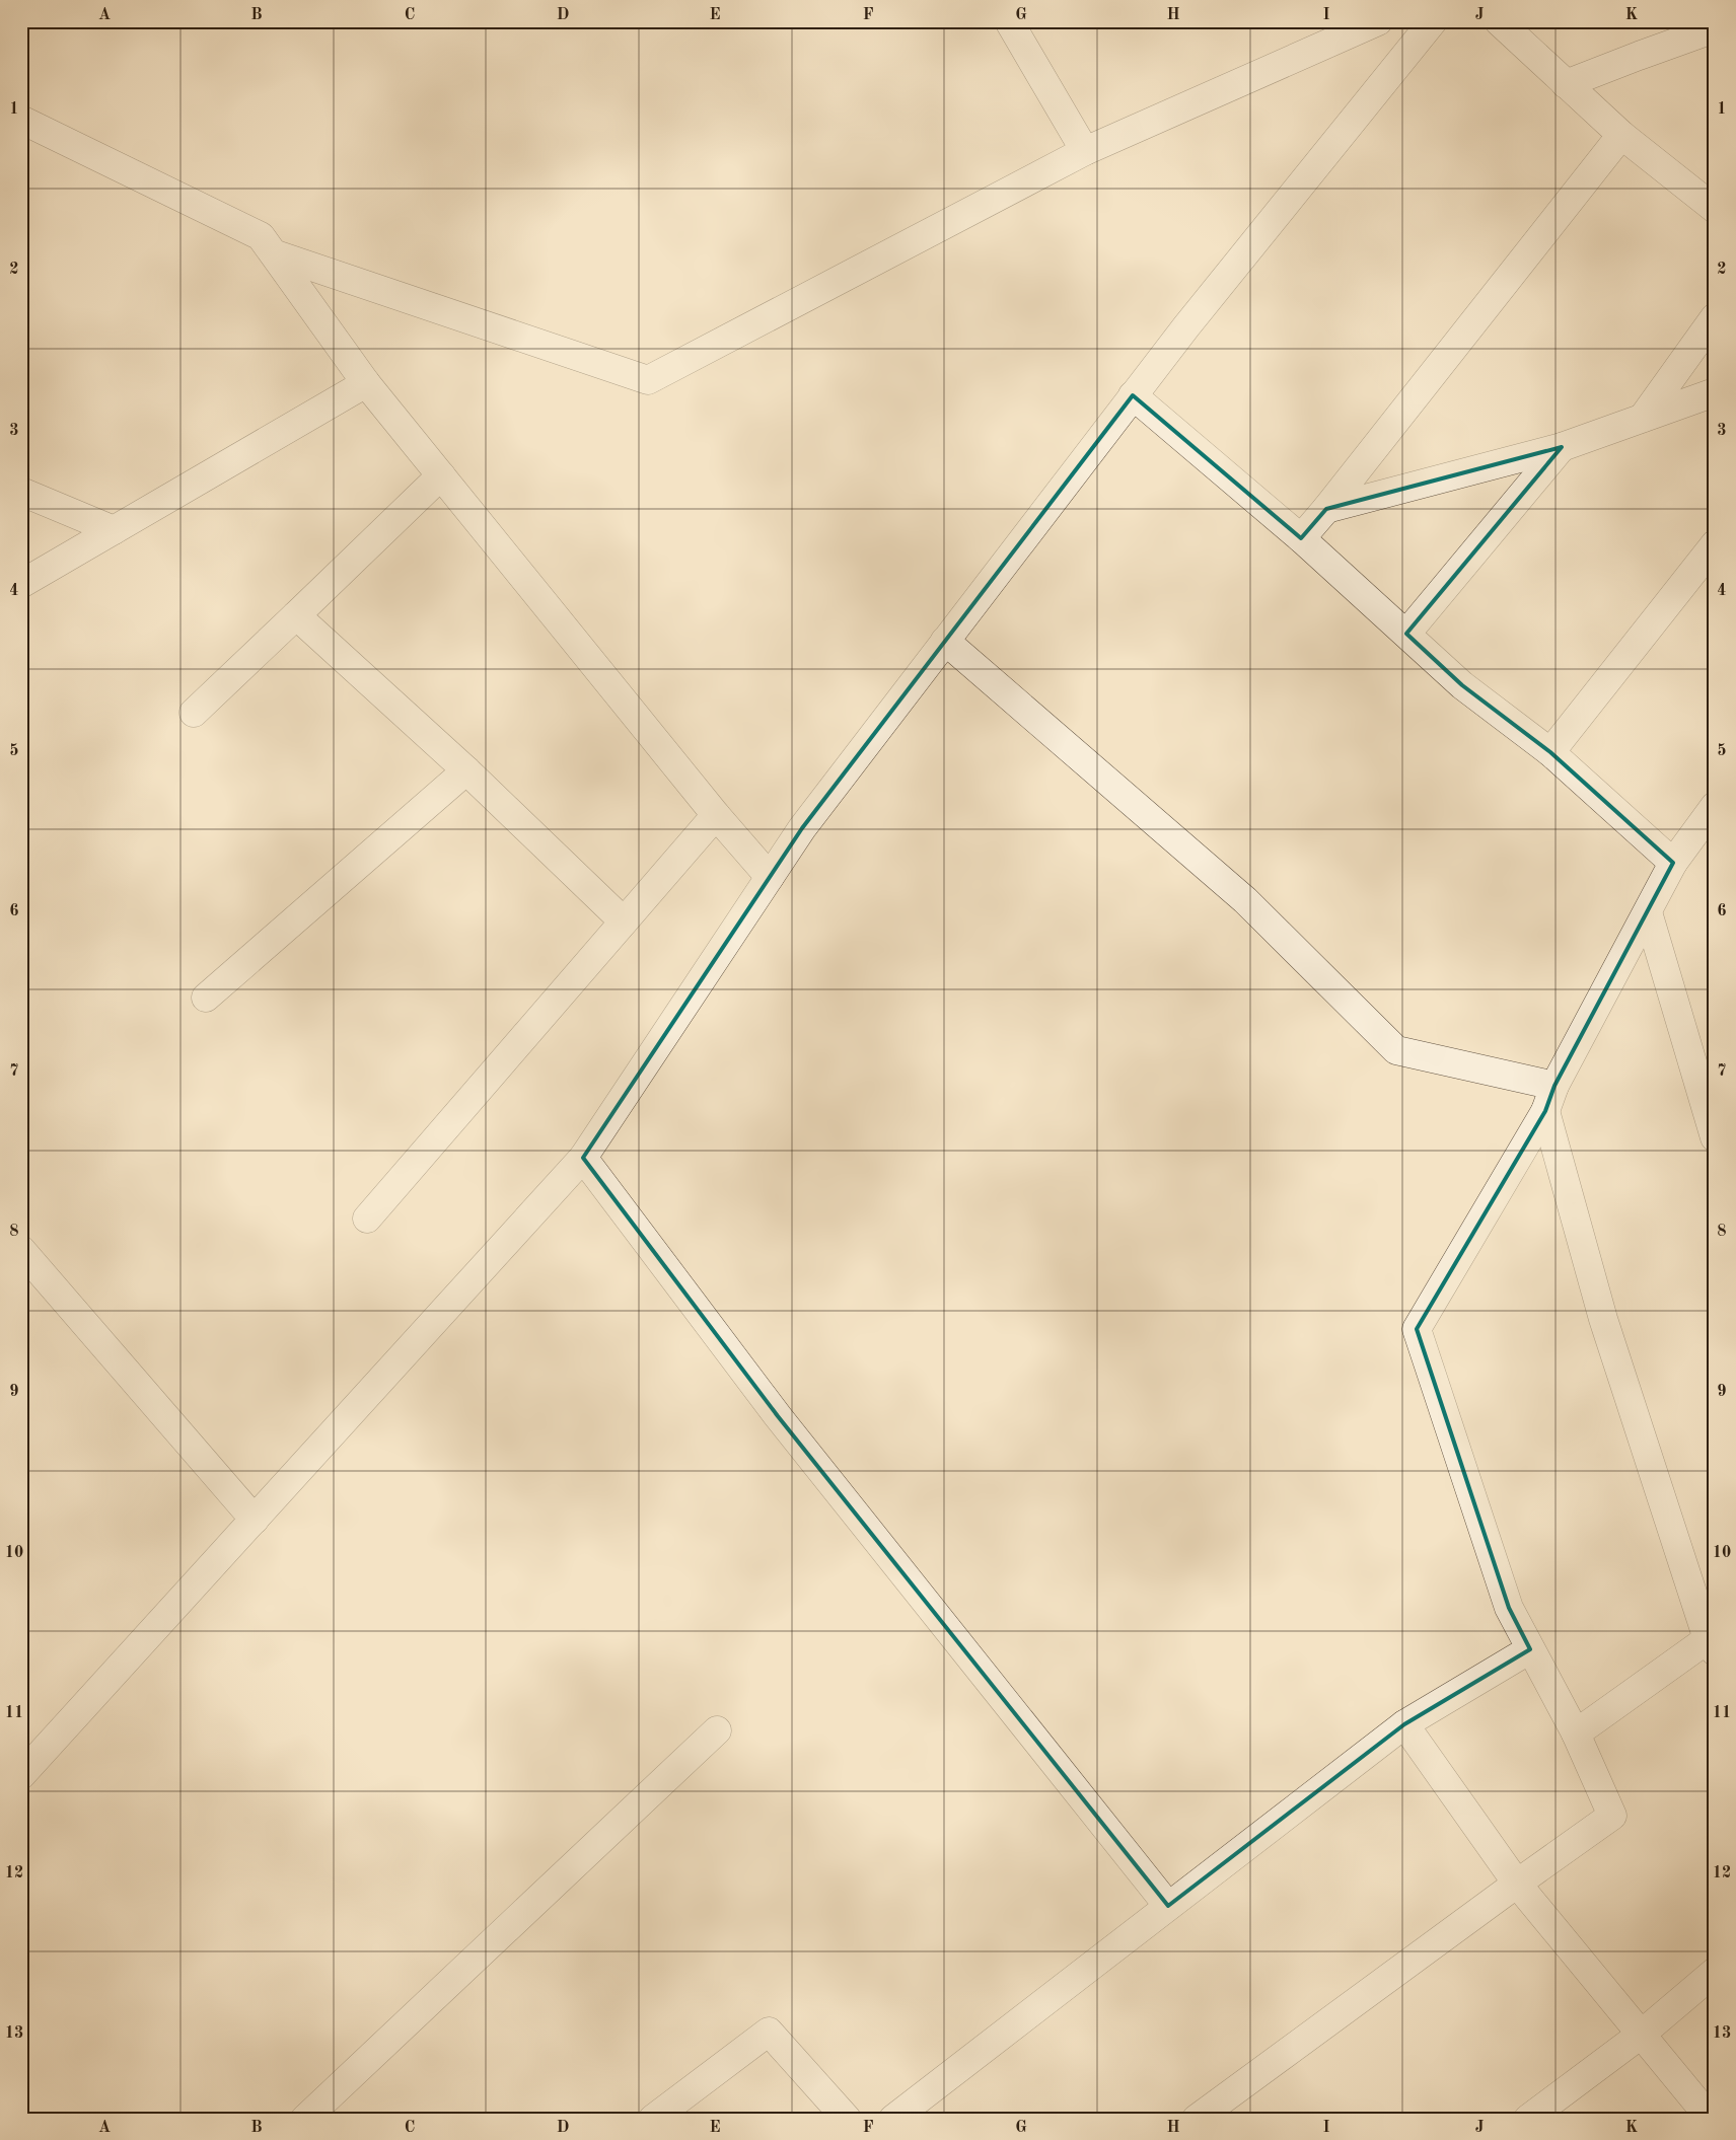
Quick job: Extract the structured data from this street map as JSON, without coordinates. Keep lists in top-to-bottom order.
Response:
{
  "grid": {
    "columns": [
      "A",
      "B",
      "C",
      "D",
      "E",
      "F",
      "G",
      "H",
      "I",
      "J",
      "K"
    ],
    "rows": [
      "1",
      "2",
      "3",
      "4",
      "5",
      "6",
      "7",
      "8",
      "9",
      "10",
      "11",
      "12",
      "13"
    ]
  }
}
